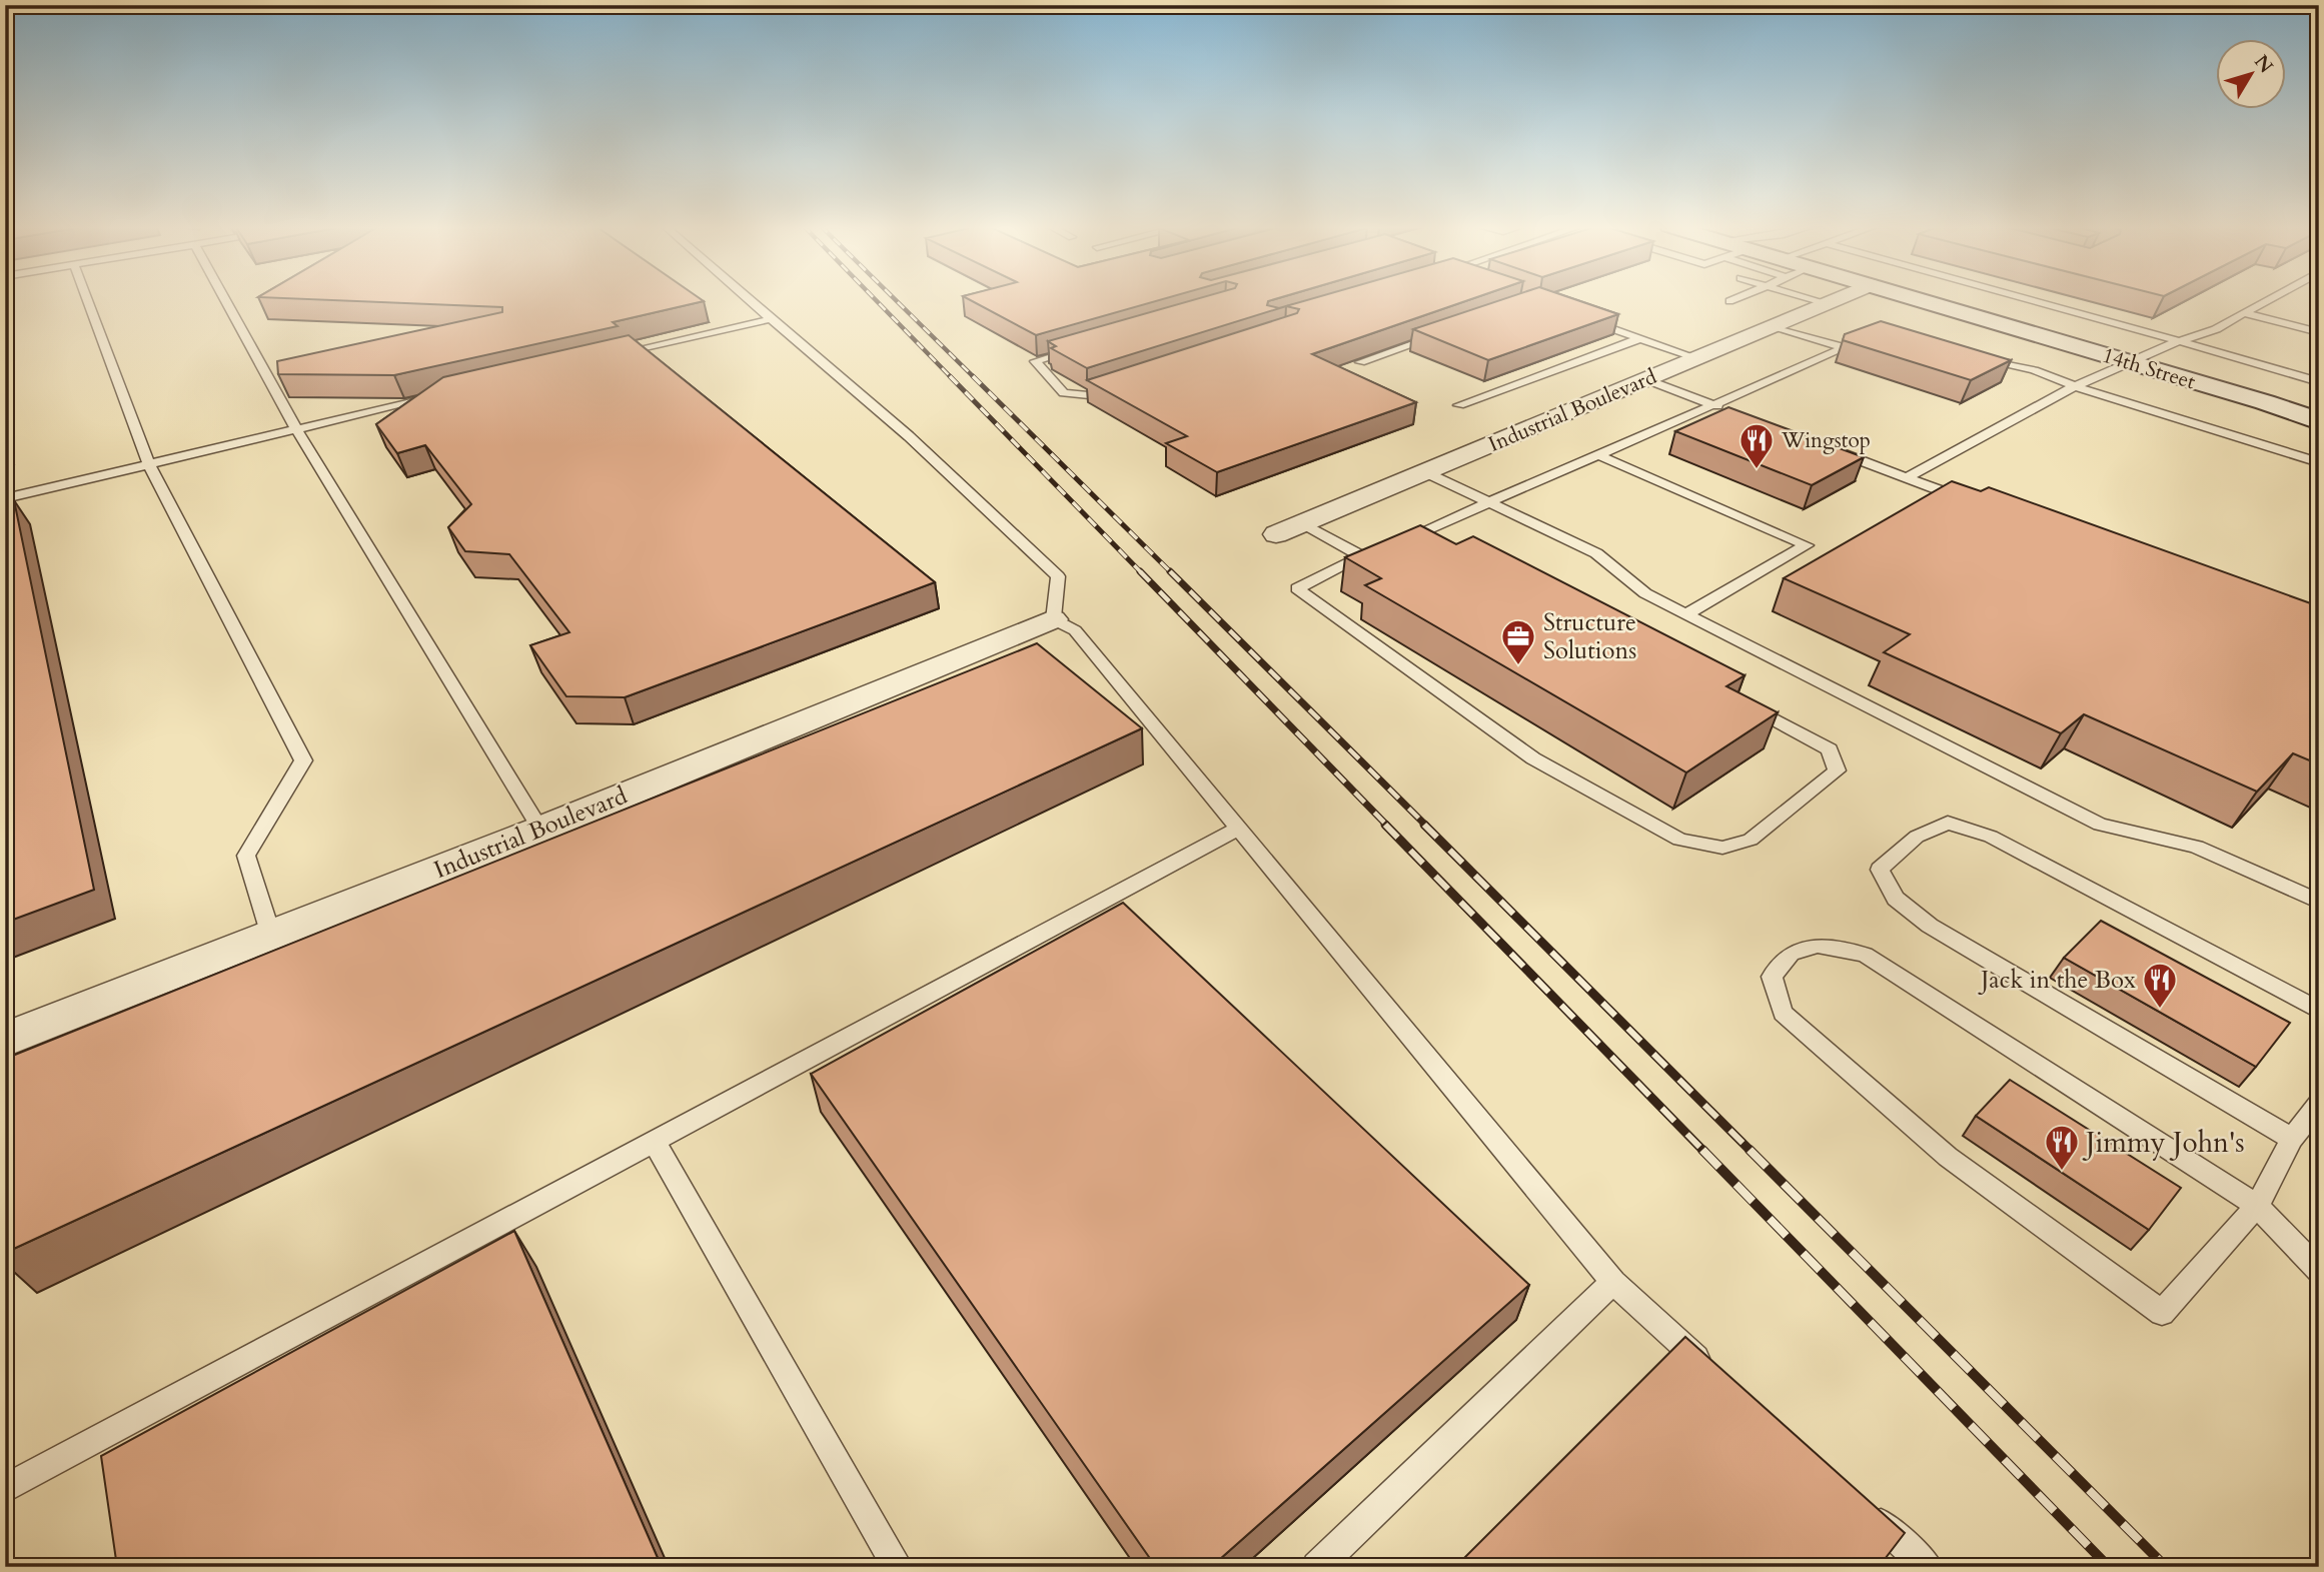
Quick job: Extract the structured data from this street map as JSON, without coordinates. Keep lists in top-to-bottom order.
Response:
{
  "streets": {
    "main road": ["14th Street"],
    "street": ["Industrial Boulevard"]
  },
  "places": {
    "restaurant": ["Wingstop", "Jack in the Box", "Jimmy John's"],
    "office": ["Structure Solutions"]
  },
  "north": "top right"
}
